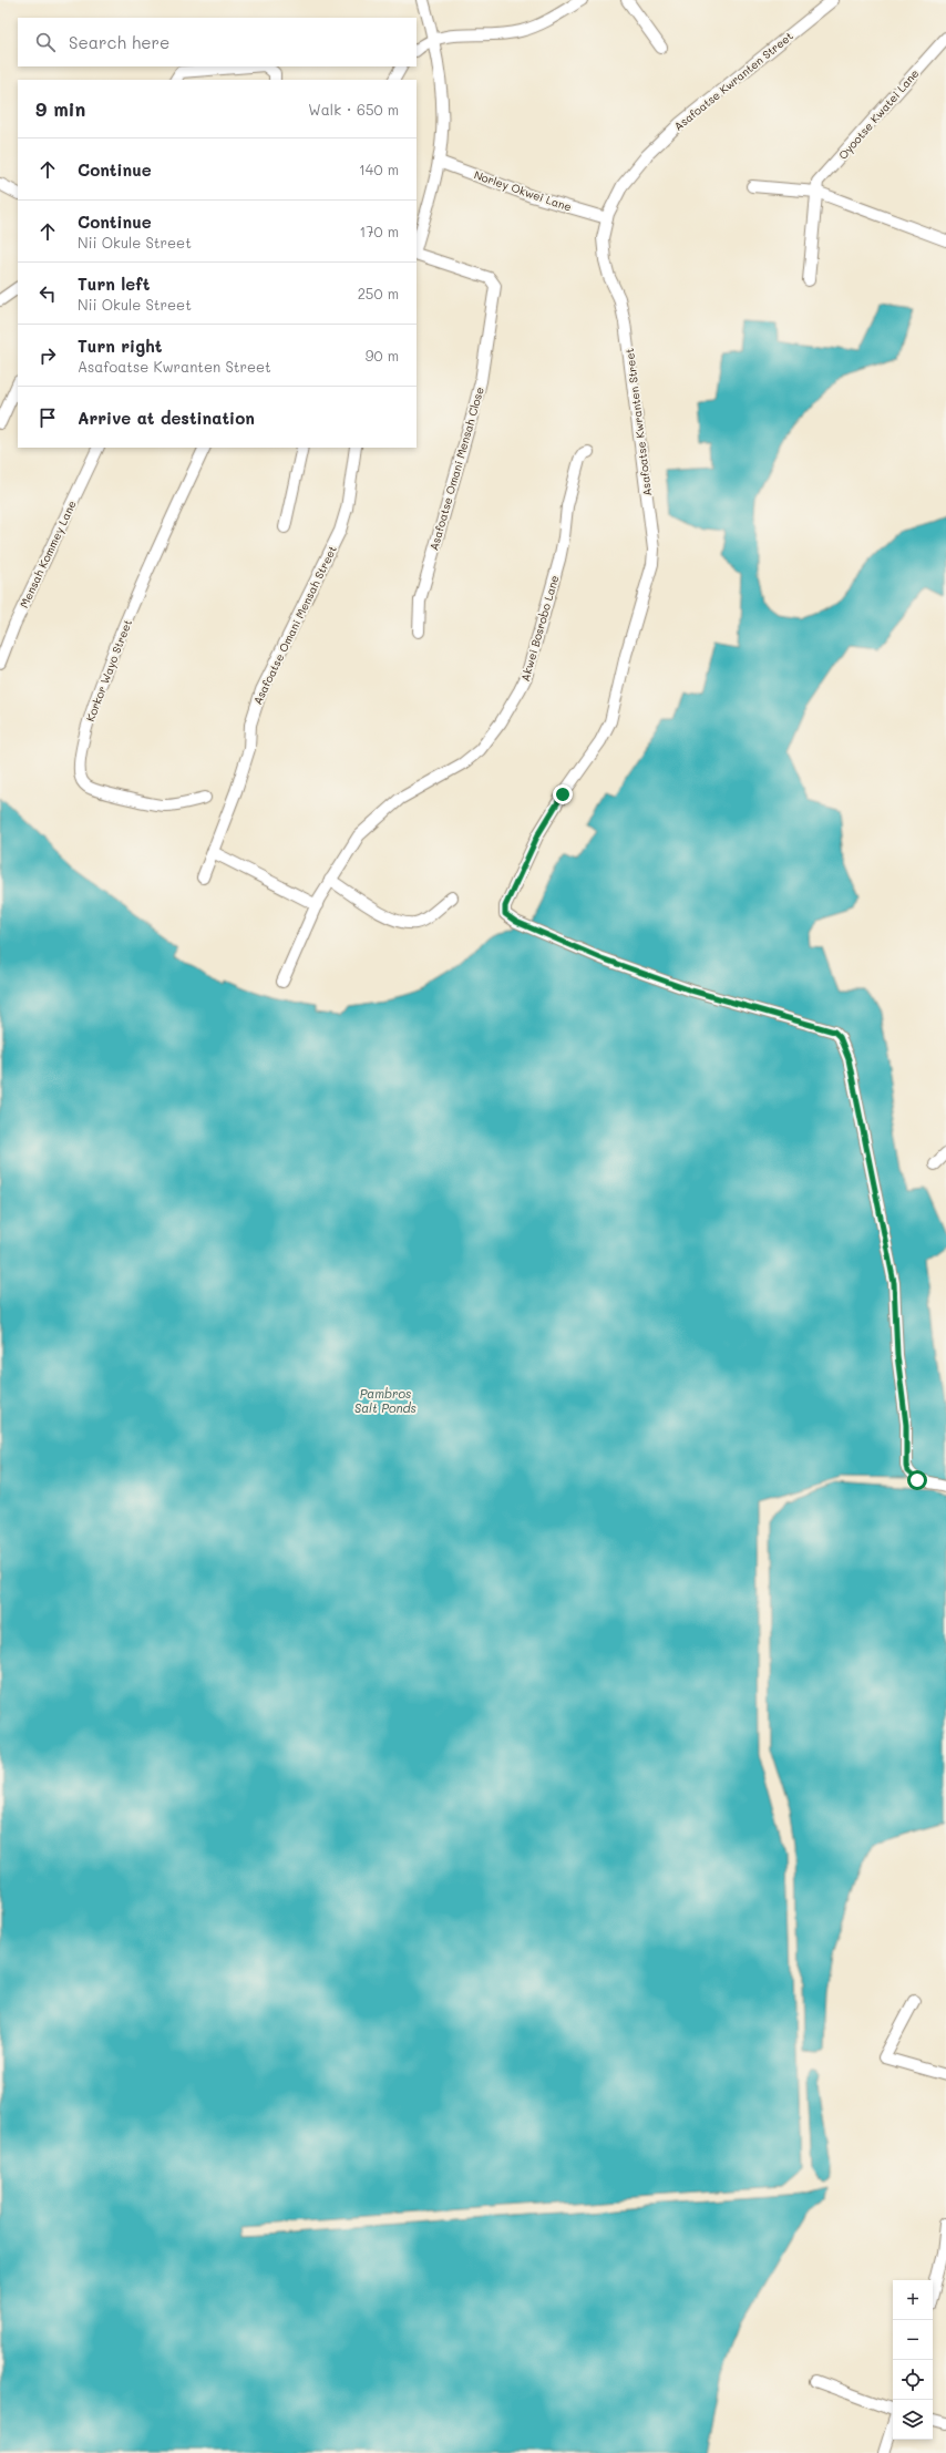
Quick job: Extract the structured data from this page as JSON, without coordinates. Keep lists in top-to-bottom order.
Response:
{
  "streets": {
    "street": [
      "Asafoatse Kwranten Street",
      "Oyootse Kwatei Lane",
      "Norley Okwei Lane",
      "Asafoatse Omani Mensah Close",
      "Mensah Kommey Lane",
      "Asafoatse Omani Mensah Street",
      "Akwei Bosrobo Lane",
      "Korkor Wayo Street"
    ]
  },
  "crossings": [
    ["Asafoatse Kwranten Street", "Norley Okwei Lane"]
  ],
  "water": ["Pambros Salt Ponds"],
  "page": {
    "search": "Search here",
    "heading": ["9 min", "Walk · 650 m"],
    "list": [
      ["Continue", "140 m"],
      ["Continue", "Nii Okule Street", "170 m"],
      ["Turn left", "Nii Okule Street", "250 m"],
      ["Turn right", "Asafoatse Kwranten Street", "90 m"],
      "Arrive at destination"
    ],
    "map_buttons": ["+", "−"]
  }
}
